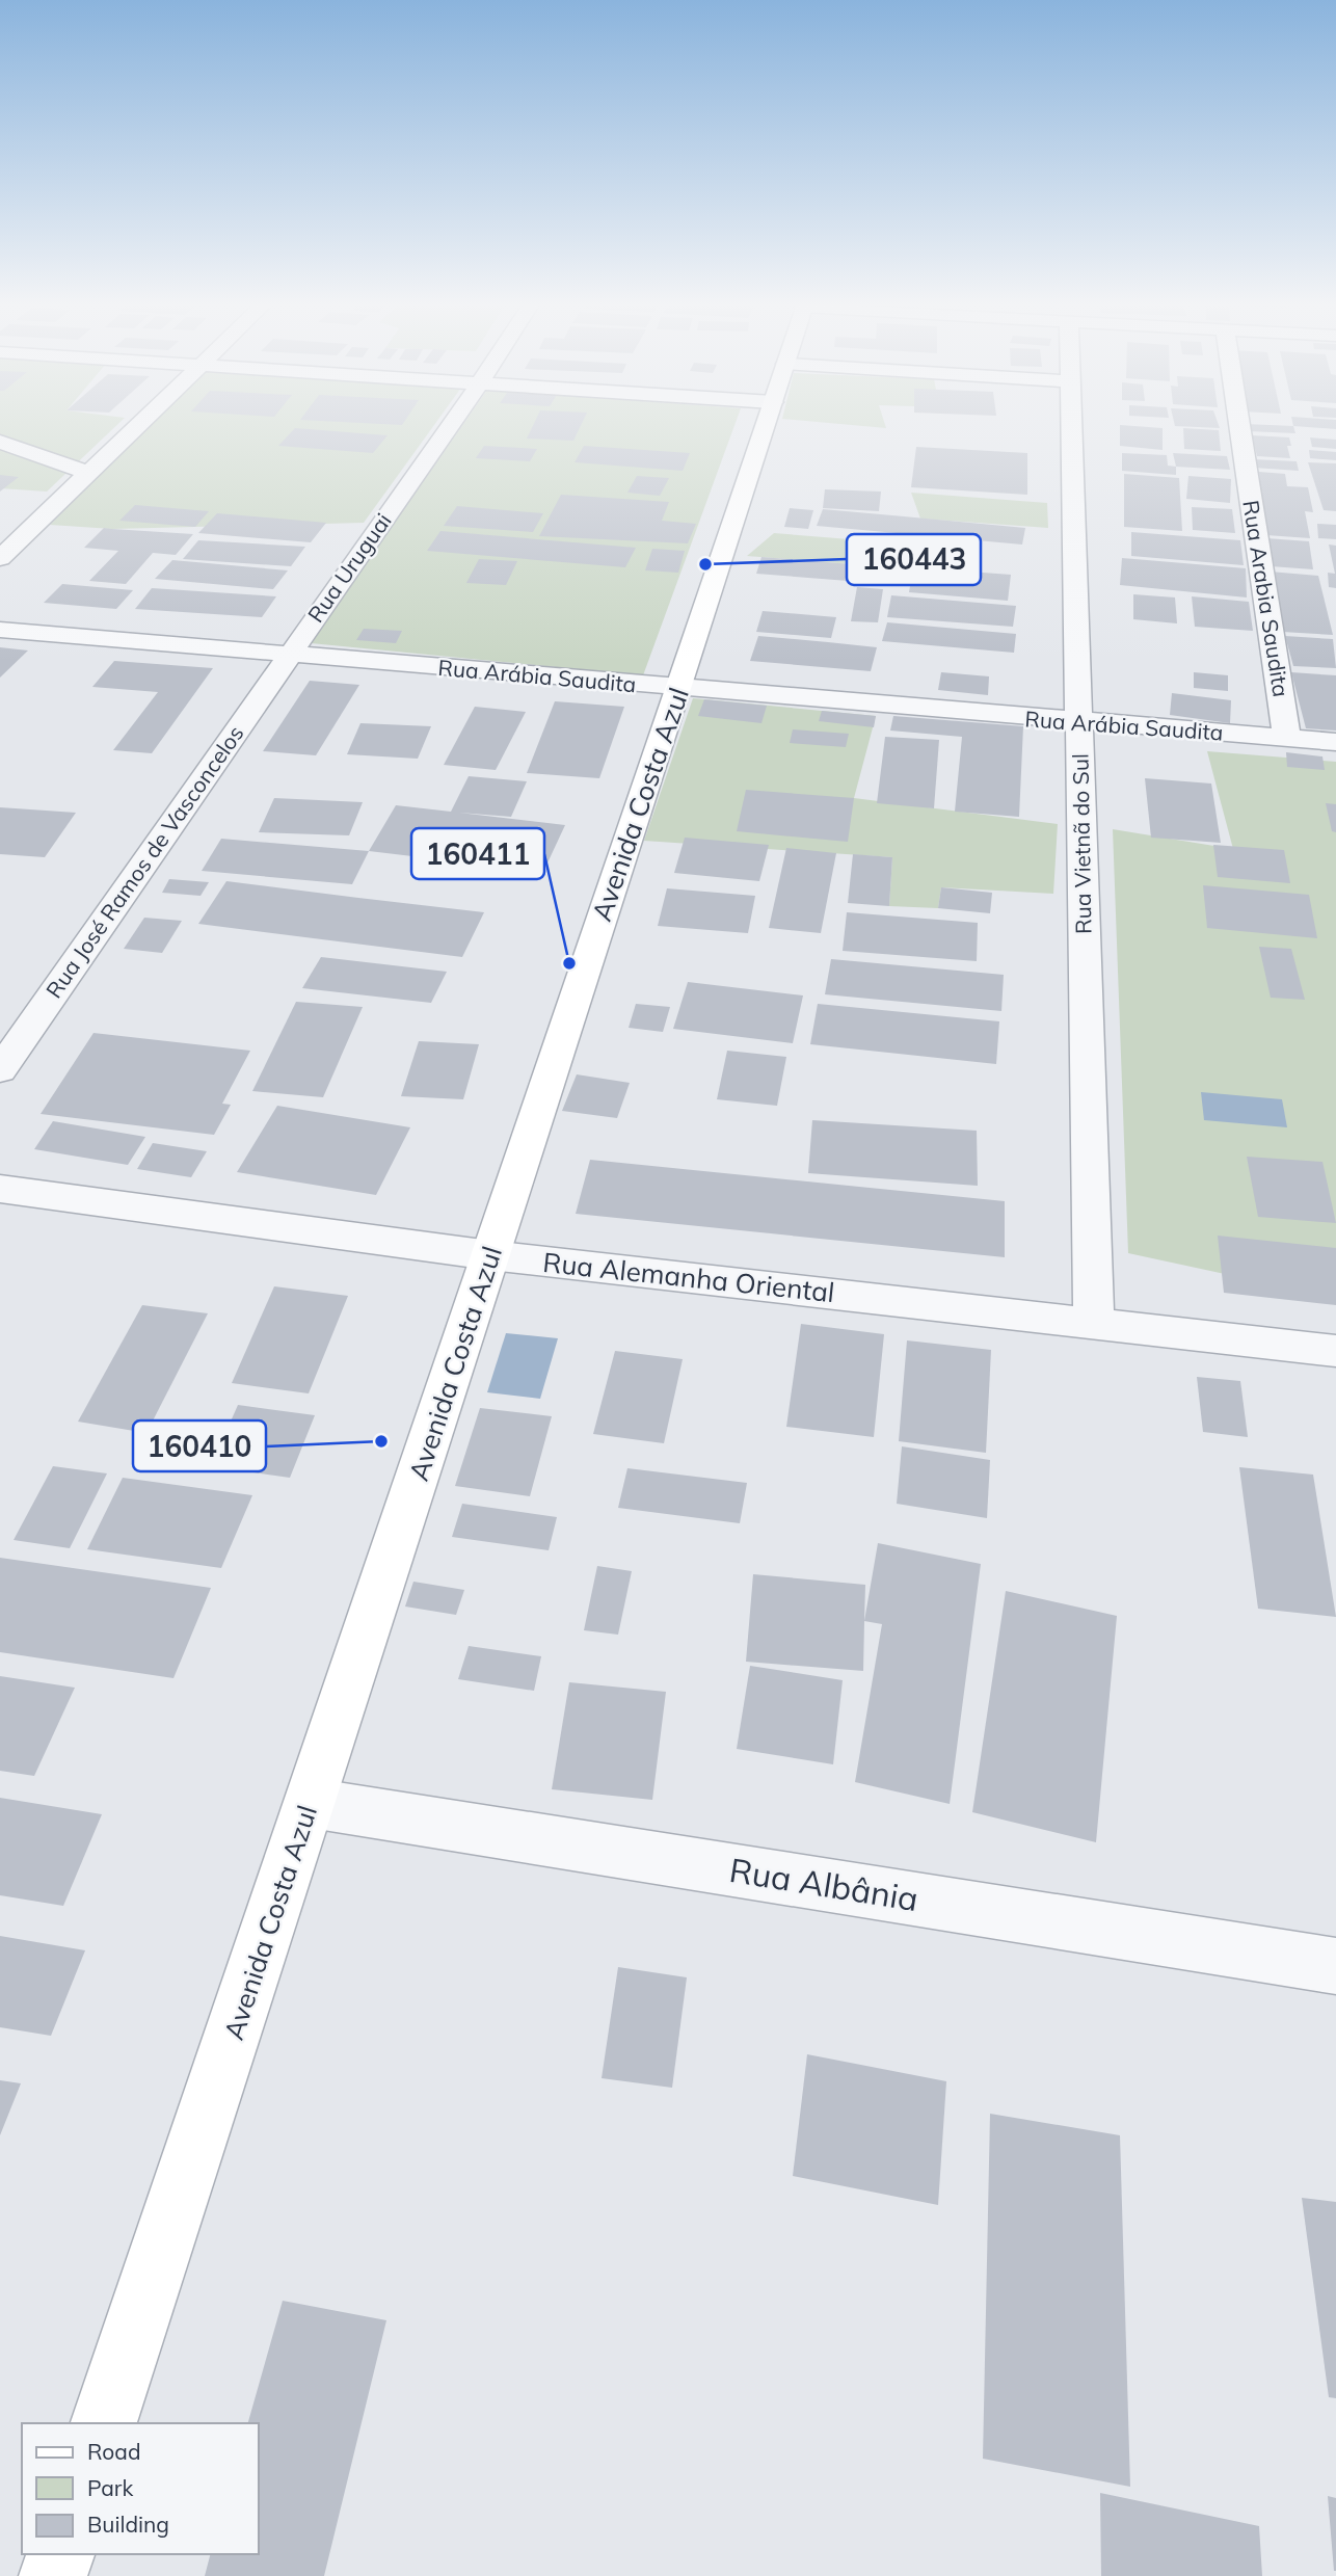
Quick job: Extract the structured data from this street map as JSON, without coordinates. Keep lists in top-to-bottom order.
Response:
{
  "streets": {
    "street": [
      "Rua Uruguai",
      "Rua Arabia Saudita",
      "Rua Arábia Saudita",
      "Avenida Costa Azul",
      "Rua Vietnã do Sul",
      "Rua José Ramos de Vasconcelos",
      "Rua Alemanha Oriental",
      "Rua Albânia"
    ]
  },
  "crossings": [
    ["Rua Uruguai", "Rua Arábia Saudita"],
    ["Rua Uruguai", "Rua José Ramos de Vasconcelos"],
    ["Rua Arabia Saudita", "Rua Arábia Saudita"],
    ["Rua Arábia Saudita", "Avenida Costa Azul"],
    ["Rua Arábia Saudita", "Rua Vietnã do Sul"],
    ["Rua Arábia Saudita", "Rua José Ramos de Vasconcelos"],
    ["Avenida Costa Azul", "Rua Alemanha Oriental"],
    ["Avenida Costa Azul", "Rua Albânia"],
    ["Rua Vietnã do Sul", "Rua Alemanha Oriental"]
  ],
  "places": ["160443", "160411", "160410"],
  "legend": ["Road", "Park", "Building"]
}
